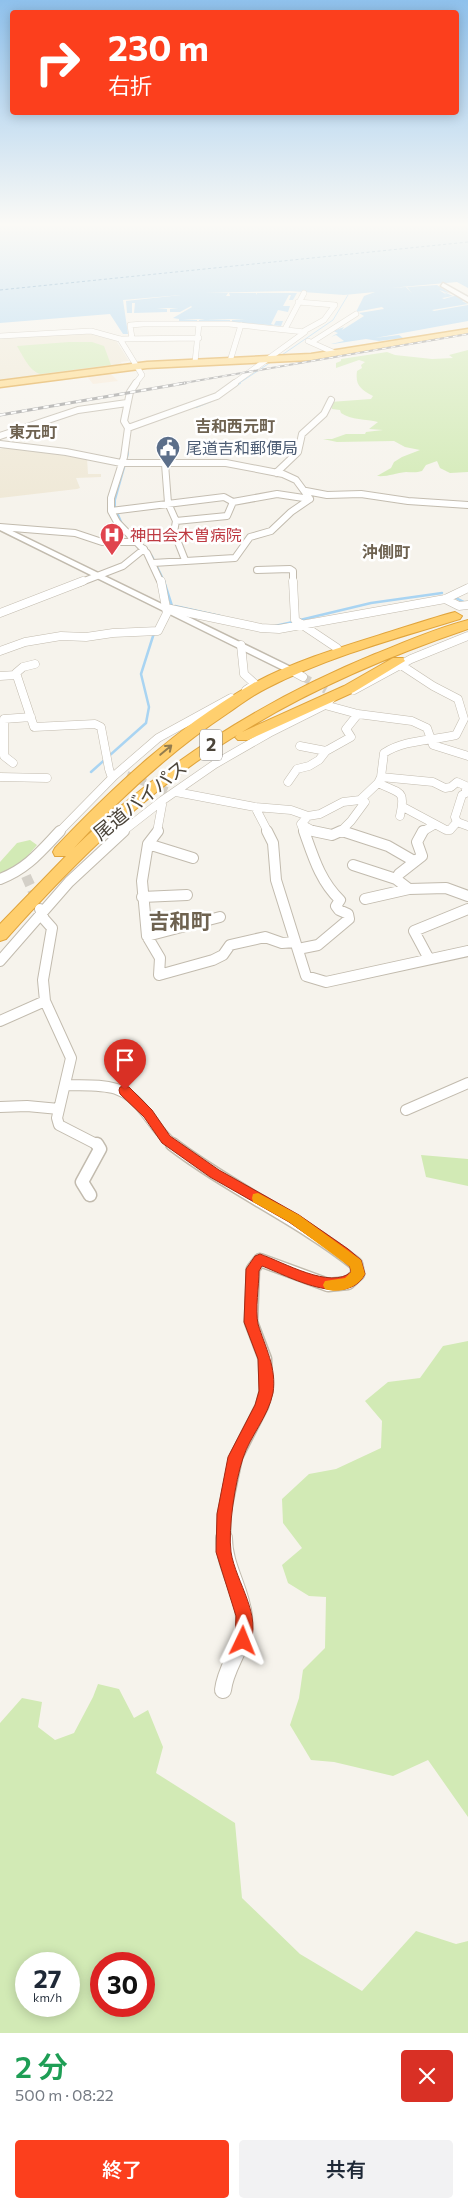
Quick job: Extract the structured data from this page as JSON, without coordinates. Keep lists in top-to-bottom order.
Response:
{
  "streets": {
    "highway": ["2", "尾道バイパス"]
  },
  "districts": [
    "吉和西元町",
    "東元町",
    "沖側町",
    "吉和町"
  ],
  "places": {
    "public building": ["尾道吉和郵便局"],
    "hospital": ["神田会木曽病院"]
  },
  "page": {
    "turn": ["230 m", "右折"],
    "speed": "27 km/h",
    "limit": "30",
    "heading": ["2 分", "500 m · 08:22"],
    "buttons": ["終了", "共有"]
  }
}
